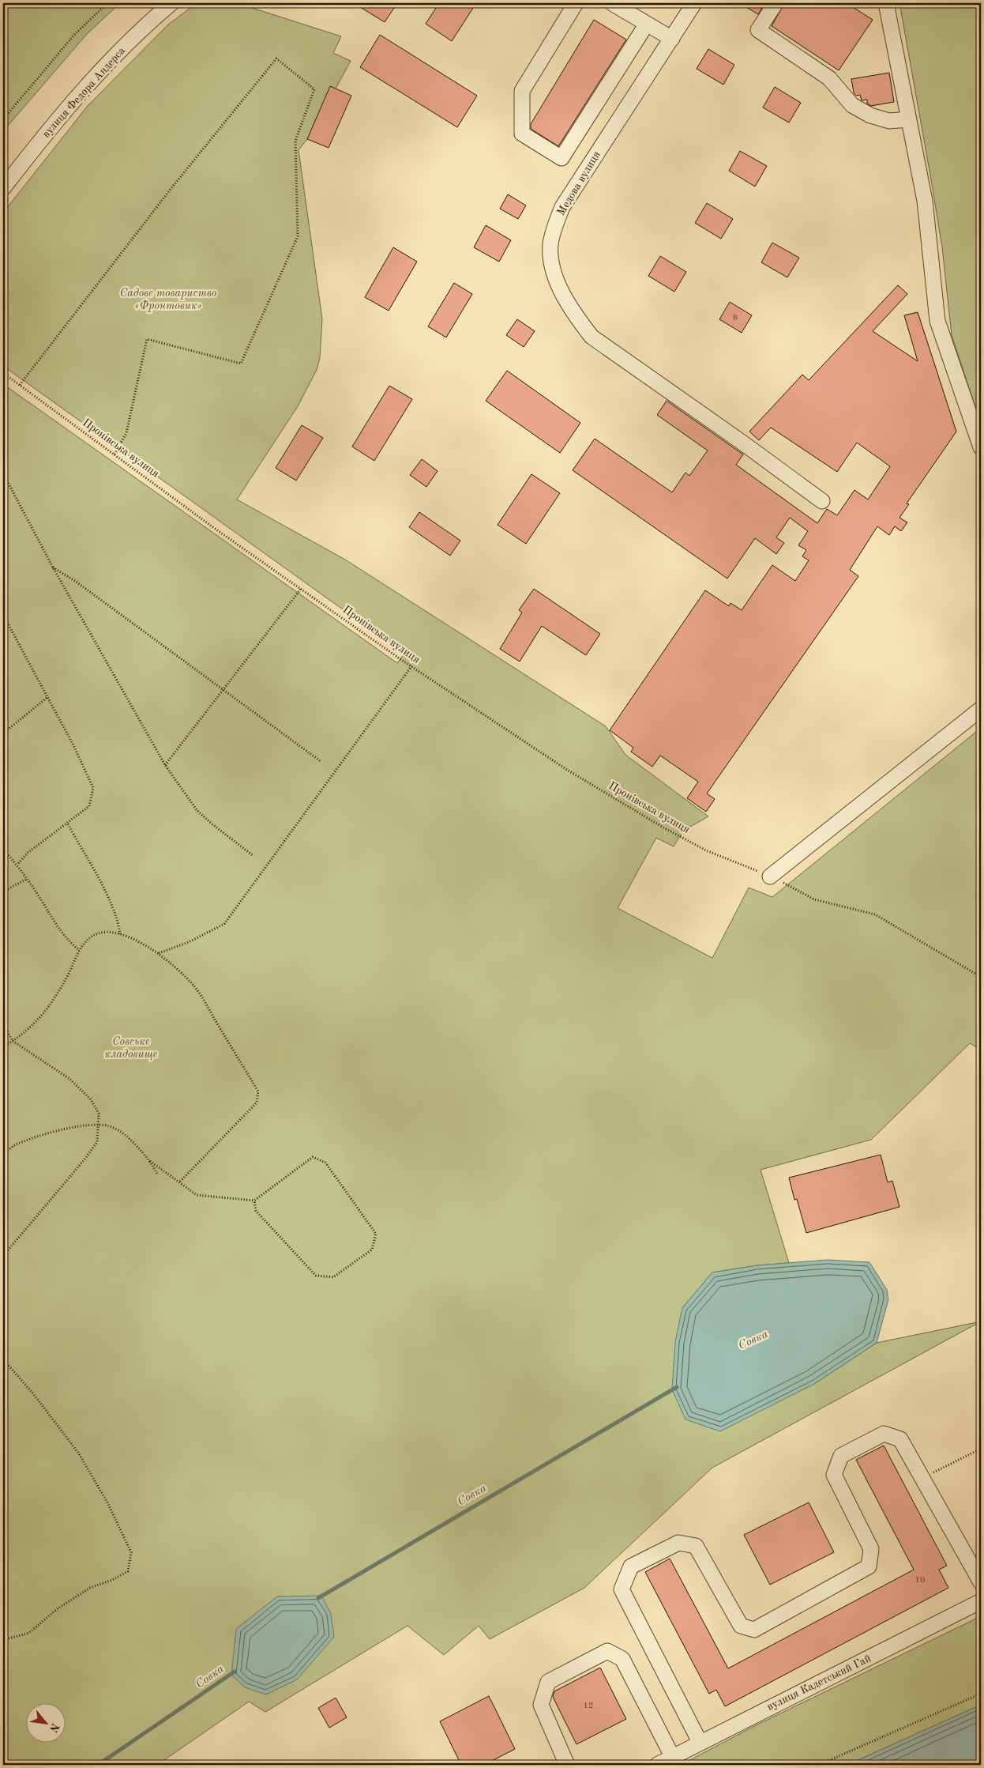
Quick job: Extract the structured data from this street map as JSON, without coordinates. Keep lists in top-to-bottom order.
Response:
{
  "streets": {
    "street": ["вулиця Федора Андерса", "Медова вулиця", "вулиця Кадетський Гай"],
    "path": ["Пронівська вулиця"]
  },
  "water": ["Совка"],
  "parks": ["Садове товариство «Фронтовик»", "Совське кладовище"],
  "house_numbers": ["8", "10", "12"],
  "north": "bottom right"
}
